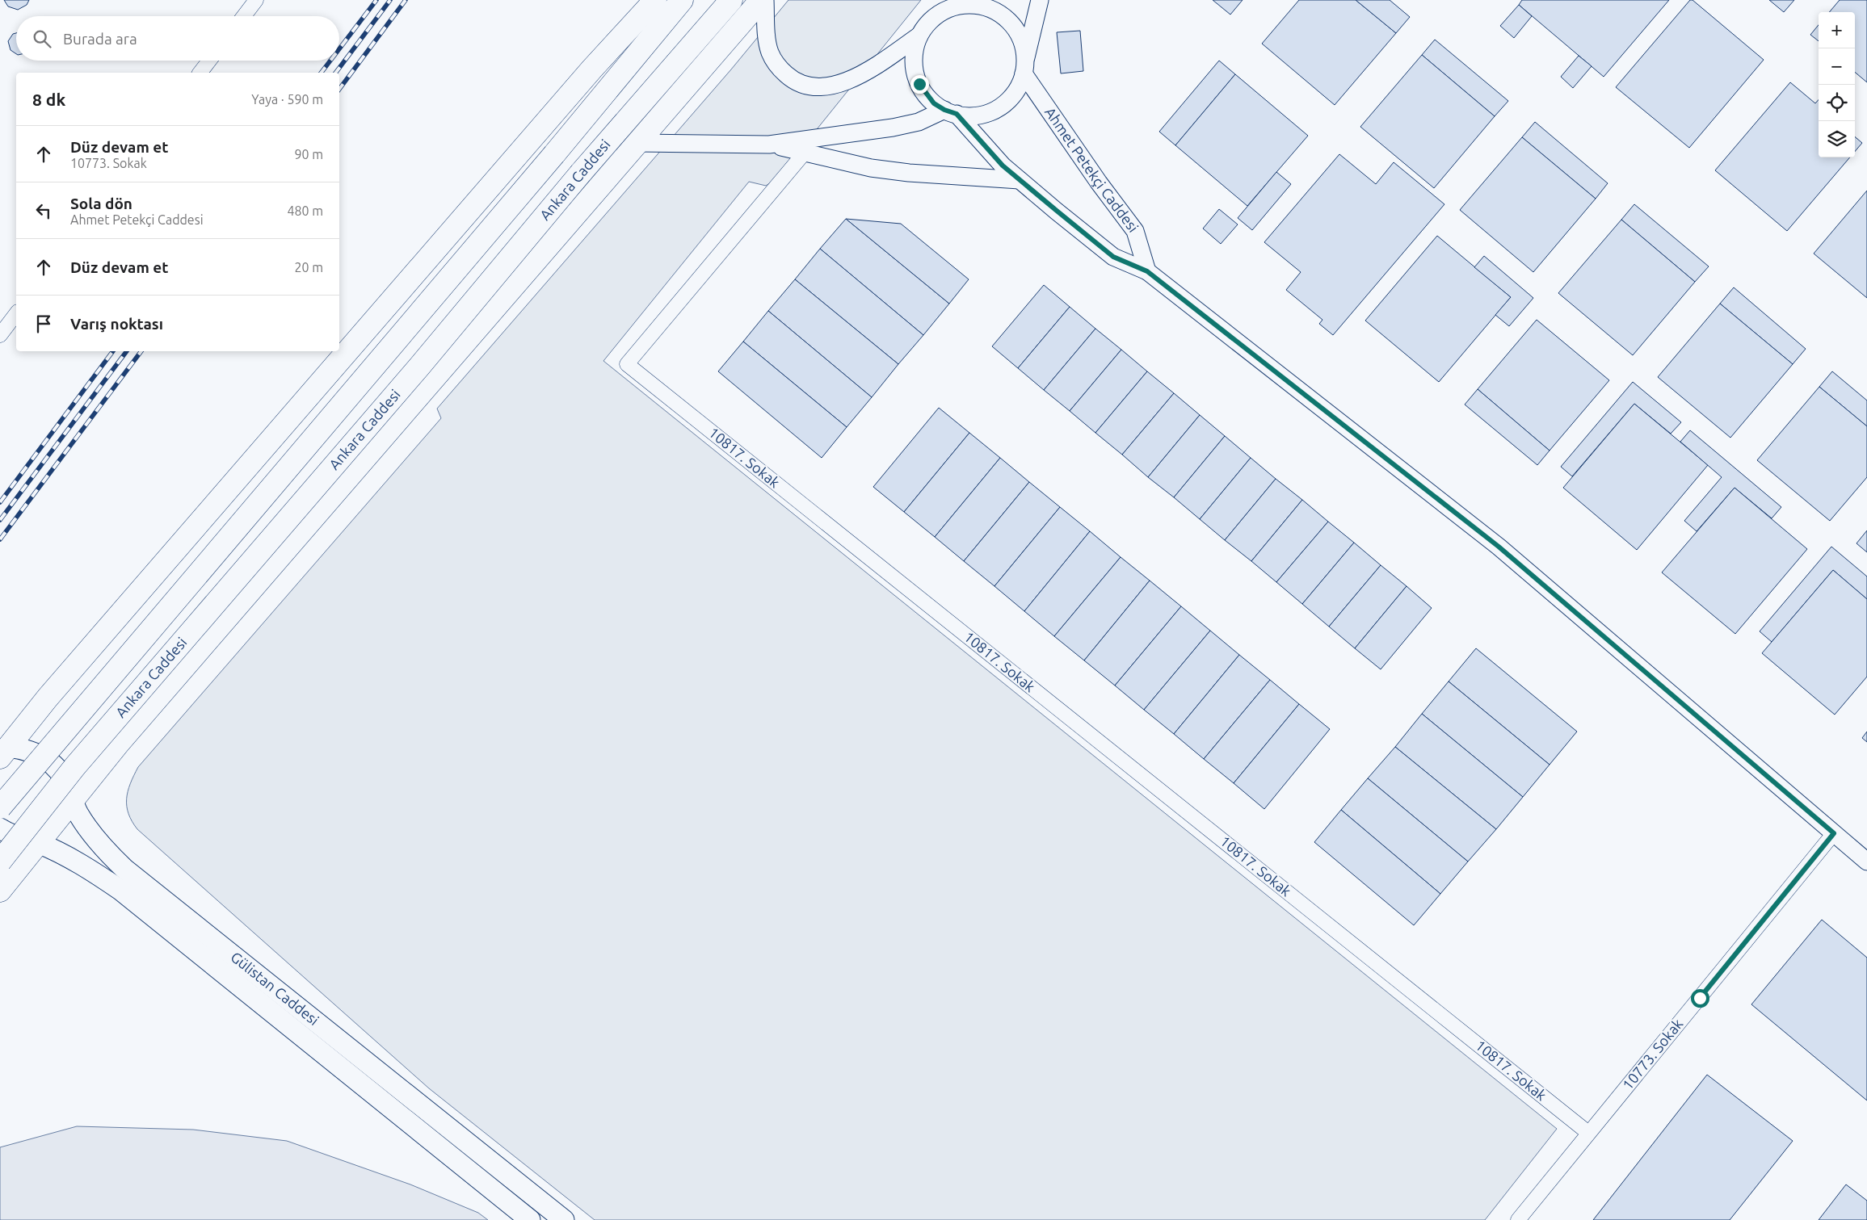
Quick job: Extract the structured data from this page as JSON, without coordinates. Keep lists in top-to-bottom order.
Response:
{
  "streets": {
    "highway": ["Ankara Caddesi"],
    "main road": ["Gülistan Caddesi"],
    "street": ["Ahmet Petekçi Caddesi", "10817. Sokak", "10773. Sokak"]
  },
  "crossings": [
    ["10817. Sokak", "10773. Sokak"]
  ],
  "page": {
    "map_buttons": ["+", "−"],
    "search": "Burada ara",
    "heading": ["8 dk", "Yaya · 590 m"],
    "list": [
      ["Düz devam et", "10773. Sokak", "90 m"],
      ["Sola dön", "Ahmet Petekçi Caddesi", "480 m"],
      ["Düz devam et", "20 m"],
      "Varış noktası"
    ]
  }
}
